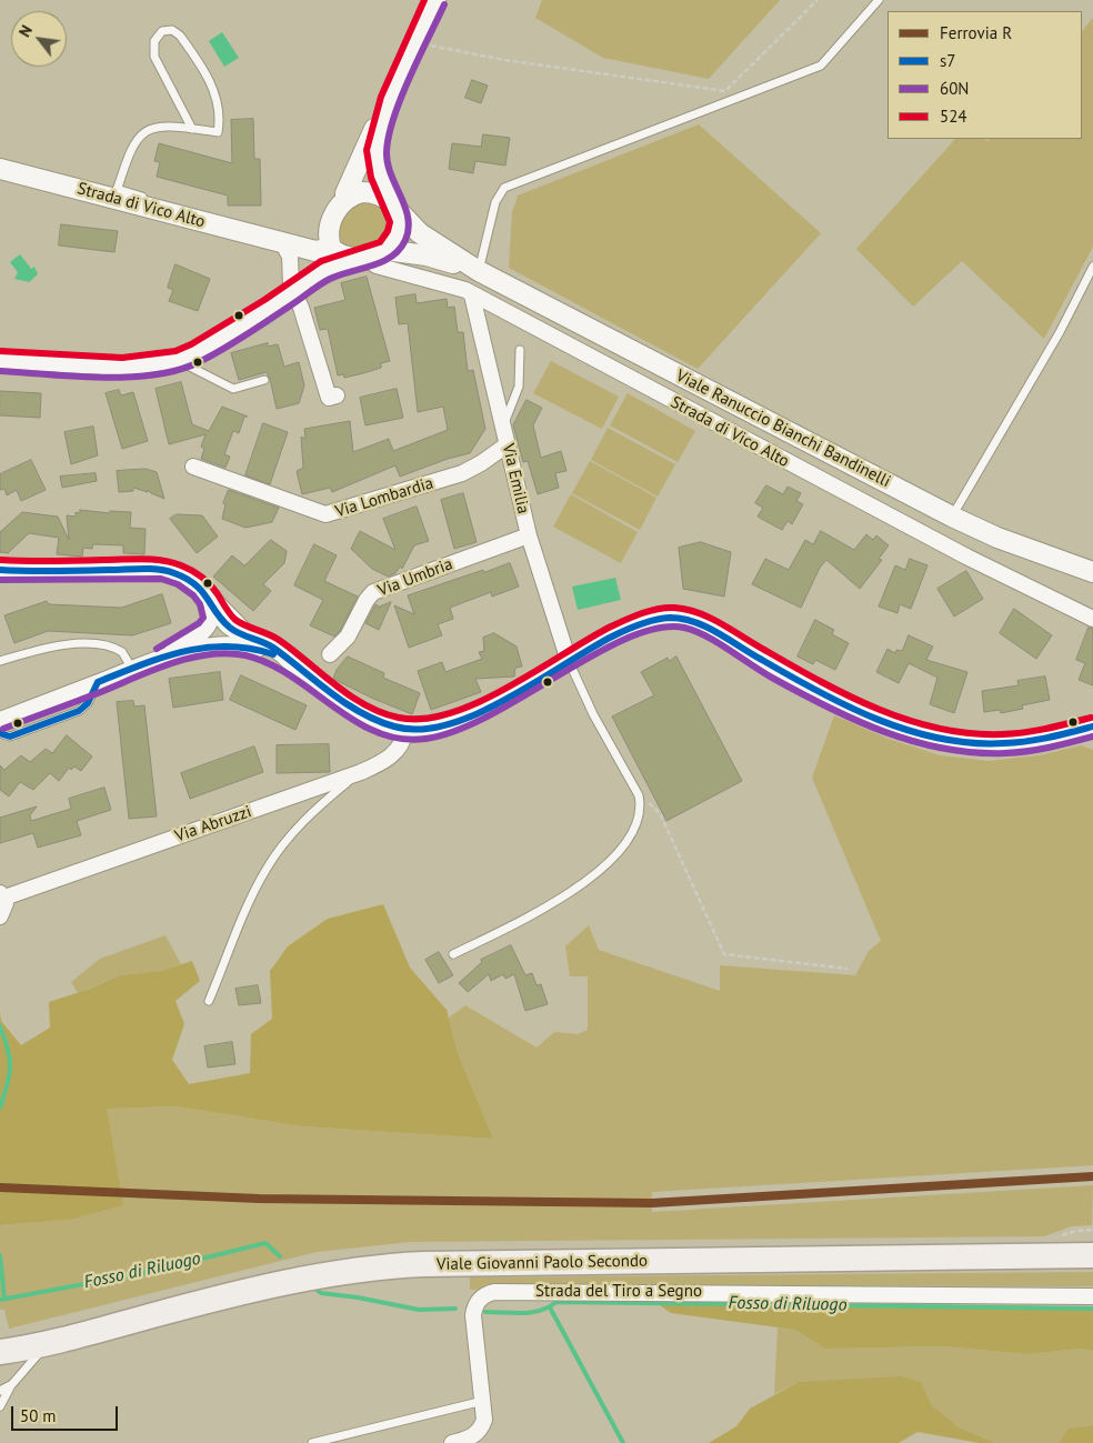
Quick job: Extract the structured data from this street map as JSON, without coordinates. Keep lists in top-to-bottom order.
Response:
{
  "streets": {
    "main road": ["Viale Giovanni Paolo Secondo"],
    "street": [
      "Strada di Vico Alto",
      "Viale Ranuccio Bianchi Bandinelli",
      "Via Emilia",
      "Via Lombardia",
      "Via Umbria",
      "Via Abruzzi",
      "Strada del Tiro a Segno"
    ]
  },
  "crossings": [
    ["Strada di Vico Alto", "Viale Ranuccio Bianchi Bandinelli"],
    ["Strada di Vico Alto", "Via Emilia"],
    ["Via Emilia", "Via Lombardia"],
    ["Via Emilia", "Via Umbria"]
  ],
  "water": ["Fosso di Riluogo"],
  "lines": [
    "transit line 524",
    "transit line 60N",
    "transit line s7",
    "rail line R"
  ],
  "legend": [
    "Ferrovia R",
    "s7",
    "60N",
    "524"
  ],
  "scale_bar": "50 m",
  "north": "top left"
}
